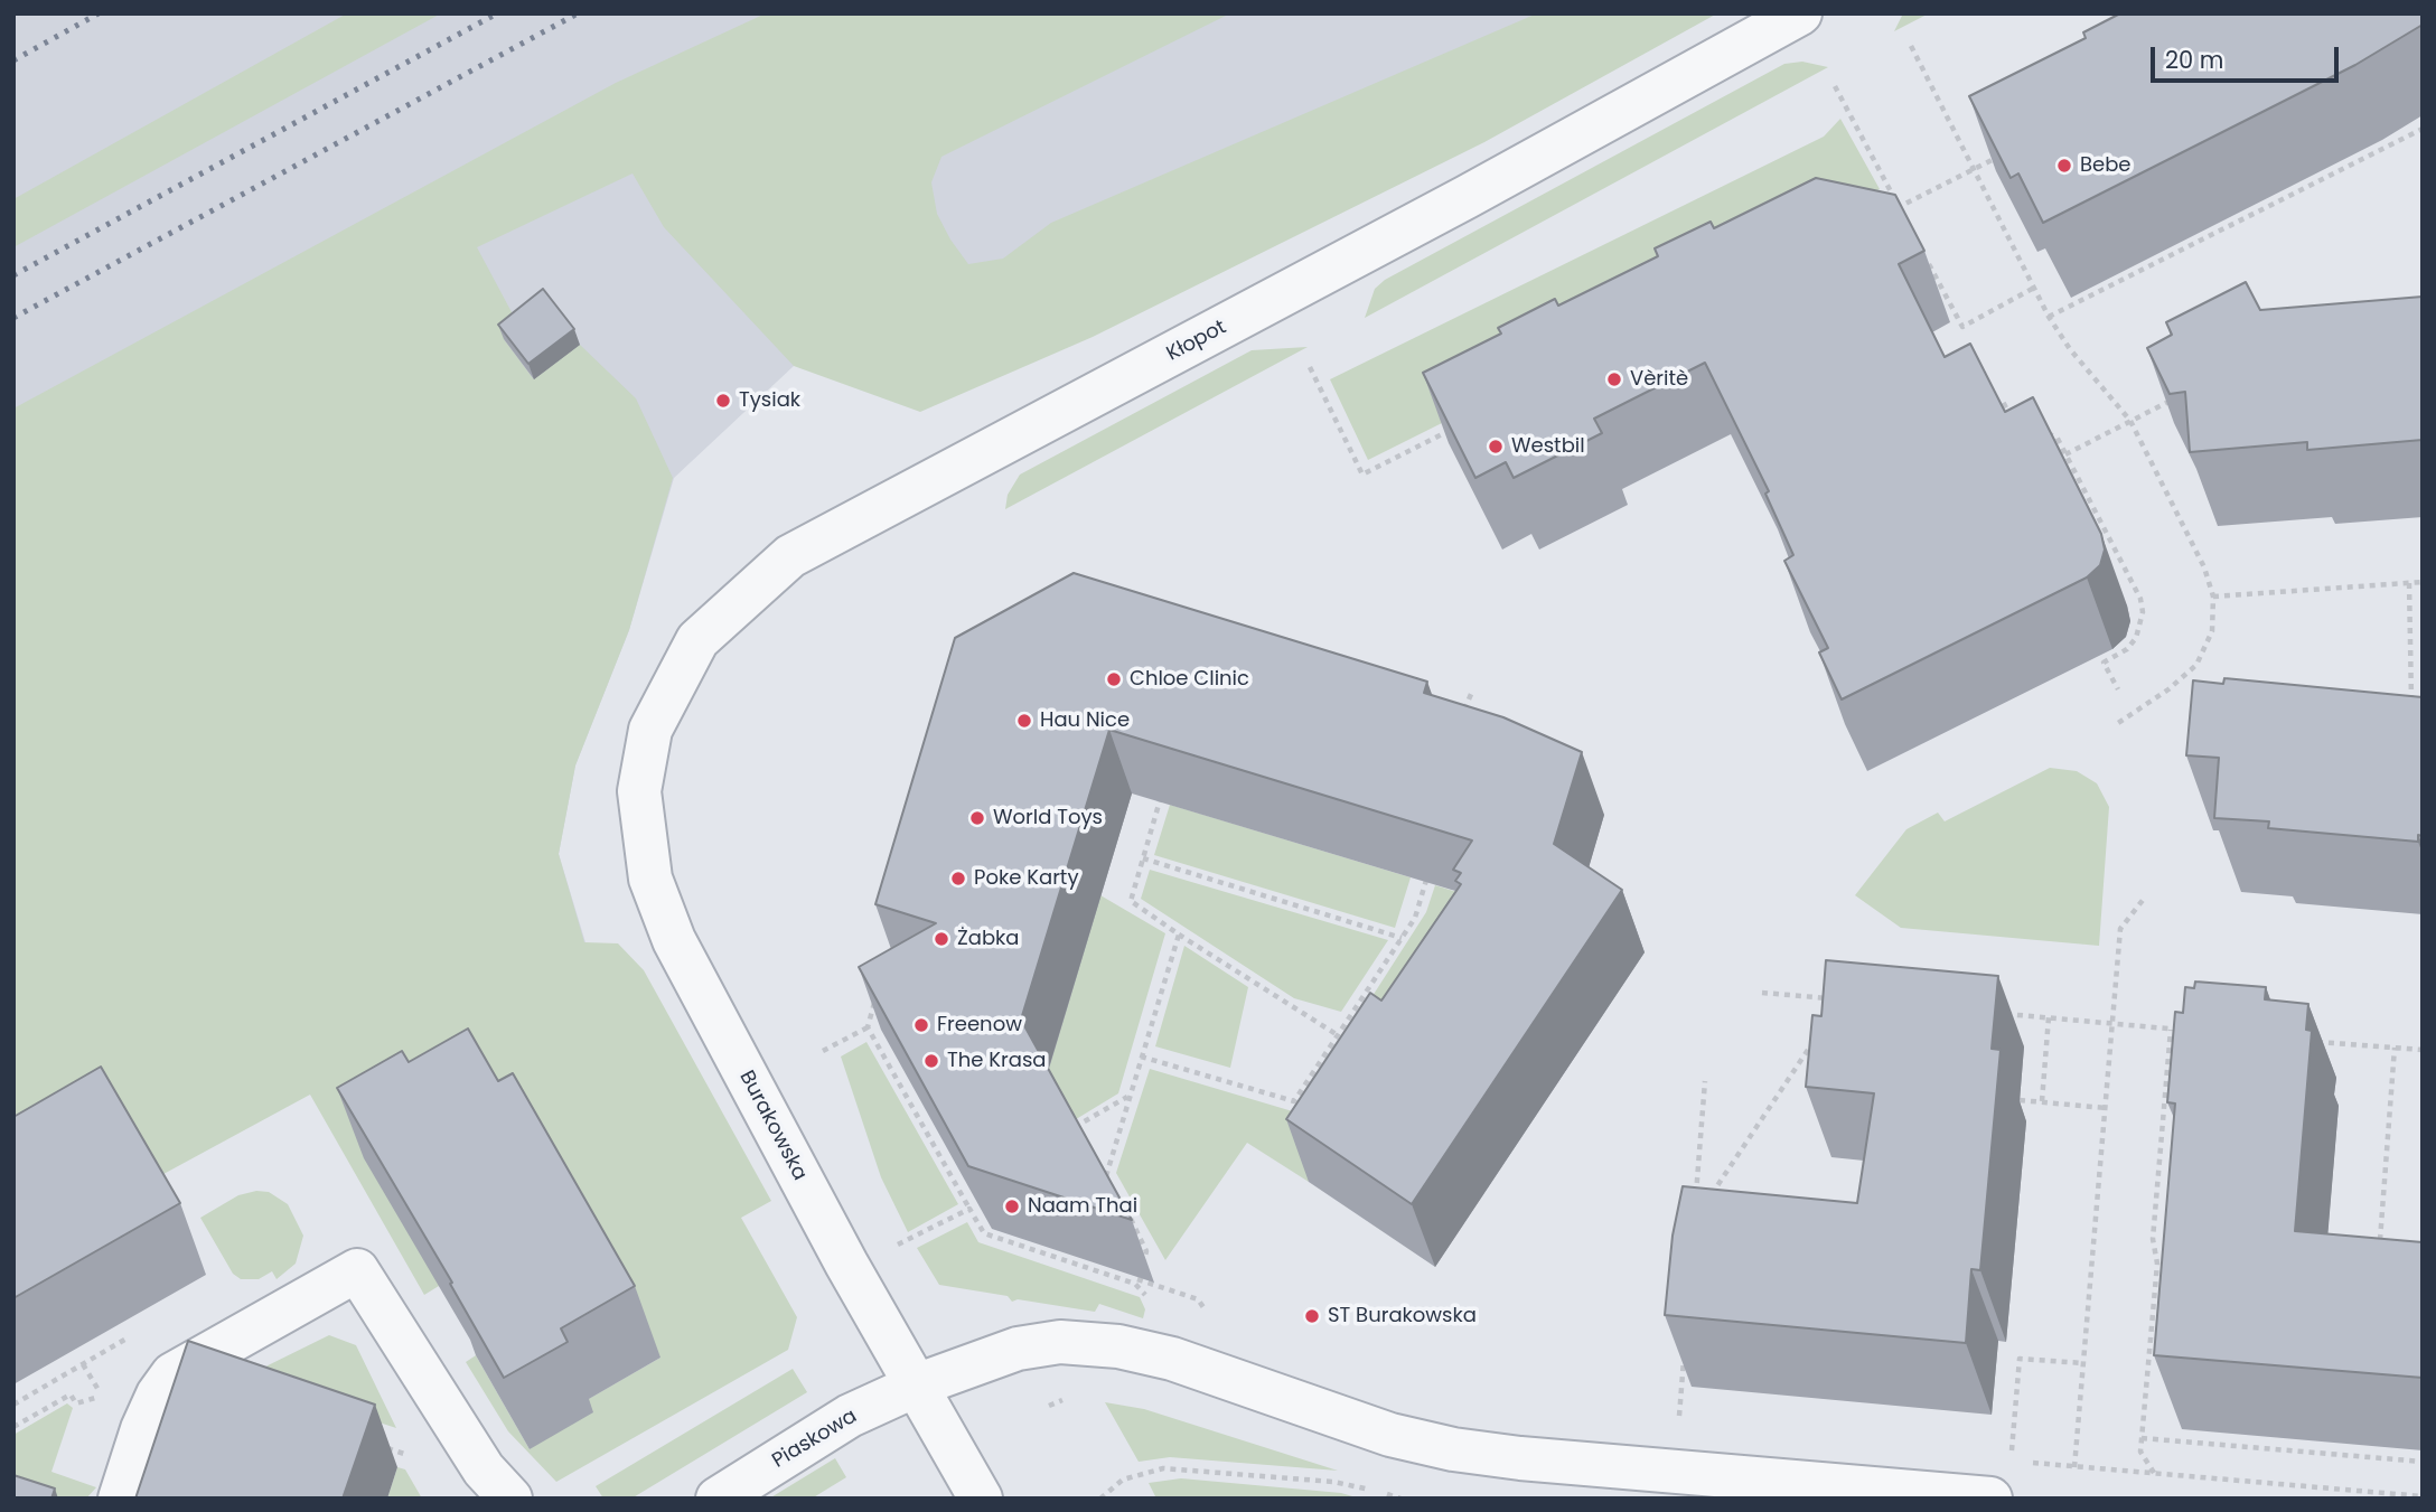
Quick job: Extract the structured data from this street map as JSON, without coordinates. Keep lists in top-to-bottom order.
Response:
{
  "streets": {
    "street": ["Kłopot", "Burakowska", "Piaskowa"]
  },
  "crossings": [
    ["Kłopot", "Burakowska"],
    ["Burakowska", "Piaskowa"]
  ],
  "places": [
    "Bebe",
    "Vèritè",
    "Tysiak",
    "Westbil",
    "Chloe Clinic",
    "Hau Nice",
    "World Toys",
    "Poke Karty",
    "Żabka",
    "Freenow",
    "The Krasa",
    "Naam Thai",
    "ST Burakowska"
  ],
  "scale_bar": "20 m"
}
